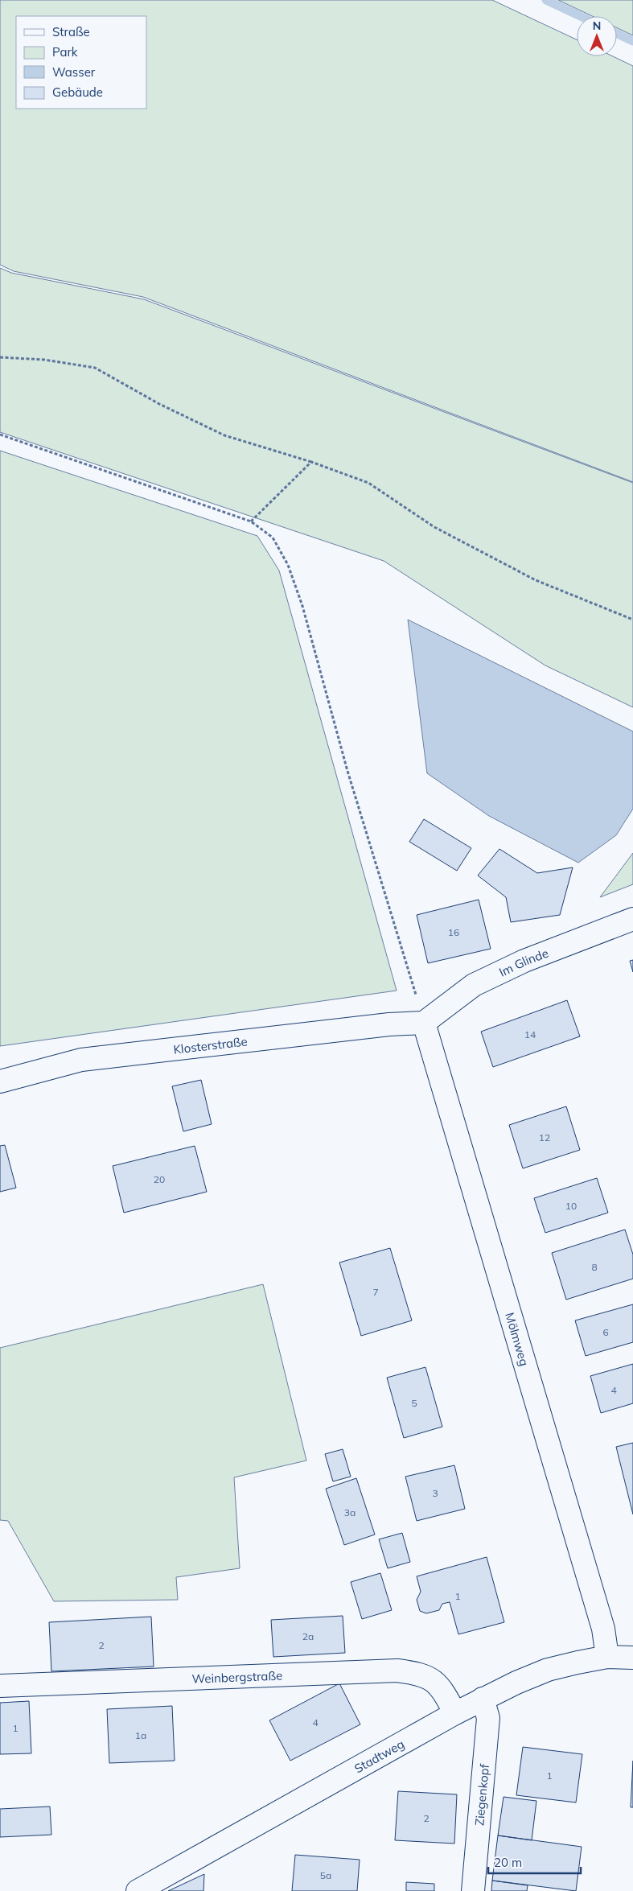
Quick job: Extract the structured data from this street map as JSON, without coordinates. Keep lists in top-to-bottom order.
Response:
{
  "streets": {
    "street": [
      "Im Glinde",
      "Klosterstraße",
      "Mölmweg",
      "Weinbergstraße",
      "Stadtweg",
      "Ziegenkopf"
    ]
  },
  "crossings": [
    ["Im Glinde", "Klosterstraße"],
    ["Im Glinde", "Mölmweg"],
    ["Klosterstraße", "Mölmweg"],
    ["Mölmweg", "Stadtweg"],
    ["Weinbergstraße", "Stadtweg"],
    ["Stadtweg", "Ziegenkopf"]
  ],
  "house_numbers": [
    "16",
    "14",
    "12",
    "20",
    "10",
    "8",
    "7",
    "6",
    "4",
    "5",
    "3",
    "3a",
    "1",
    "2a",
    "2",
    "4",
    "1",
    "1a",
    "1",
    "2",
    "5a"
  ],
  "legend": [
    "Straße",
    "Park",
    "Wasser",
    "Gebäude"
  ],
  "scale_bar": "20 m",
  "north": "top"
}
